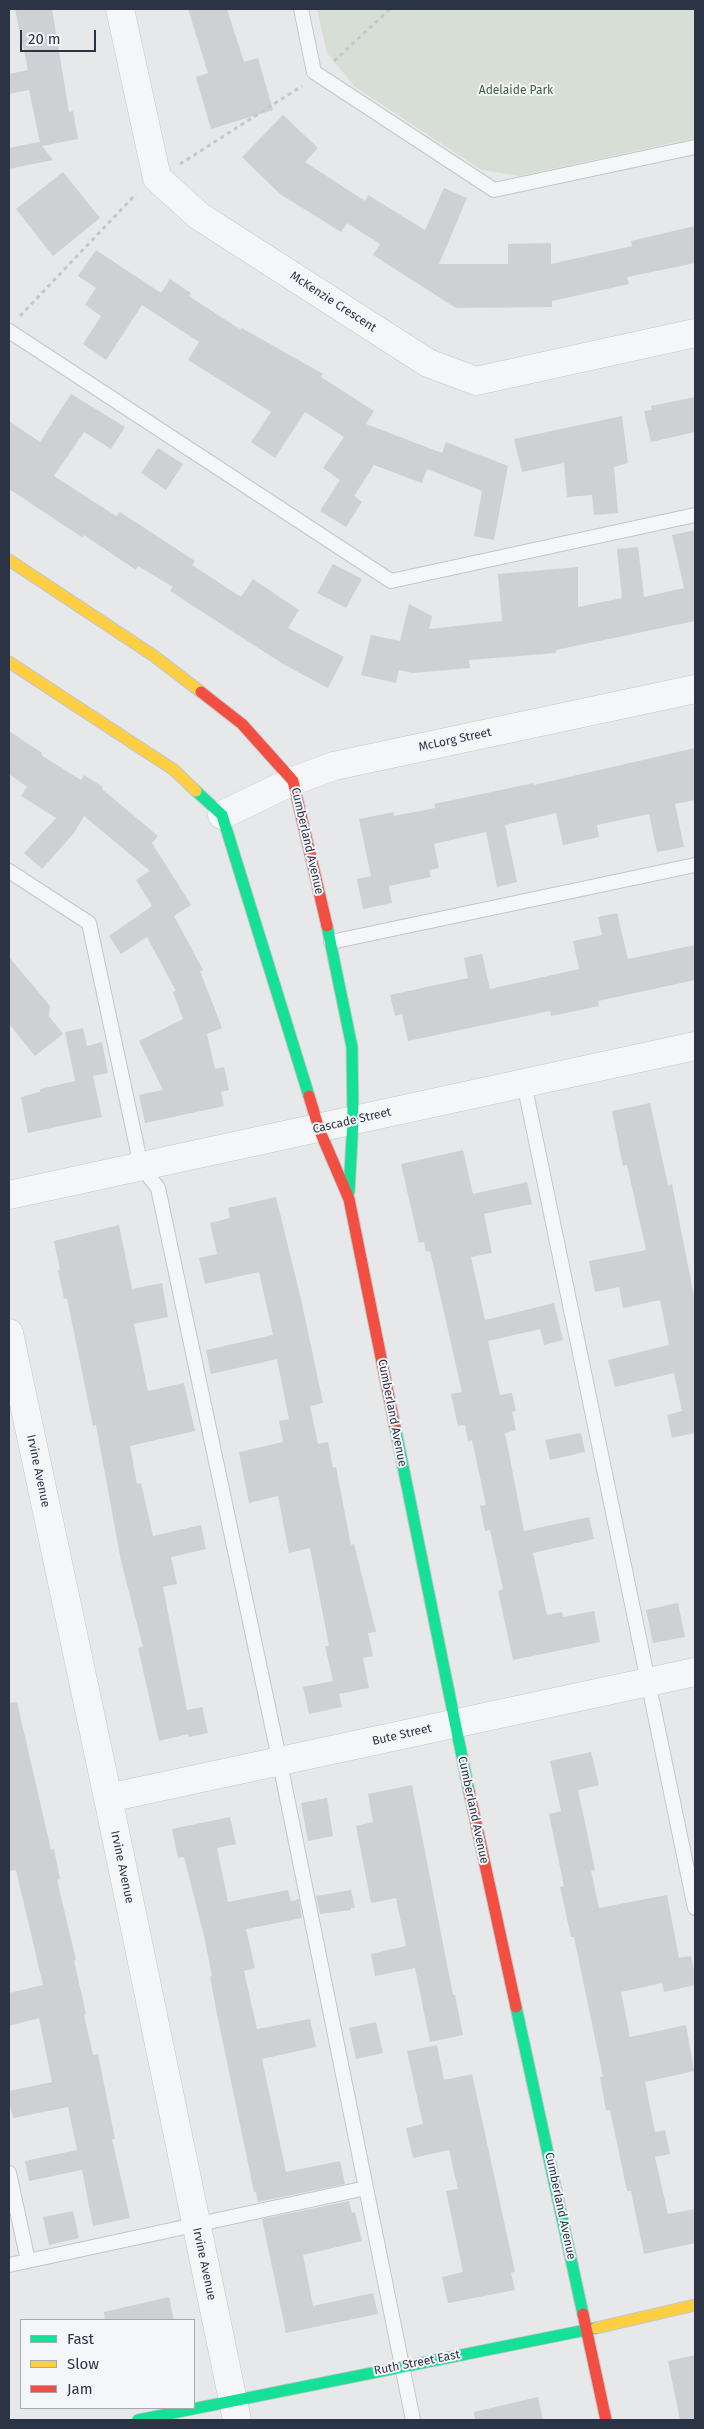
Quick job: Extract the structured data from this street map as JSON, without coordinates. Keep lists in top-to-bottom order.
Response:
{
  "streets": {
    "street": [
      "McKenzie Crescent",
      "McLorg Street",
      "Cumberland Avenue",
      "Cascade Street",
      "Irvine Avenue",
      "Bute Street",
      "Ruth Street East"
    ]
  },
  "crossings": [
    ["McLorg Street", "Cumberland Avenue"],
    ["Cumberland Avenue", "Cascade Street"],
    ["Cumberland Avenue", "Bute Street"],
    ["Cumberland Avenue", "Ruth Street East"],
    ["Irvine Avenue", "Bute Street"],
    ["Irvine Avenue", "Ruth Street East"]
  ],
  "parks": ["Adelaide Park"],
  "legend": ["Fast", "Slow", "Jam"],
  "scale_bar": "20 m"
}
